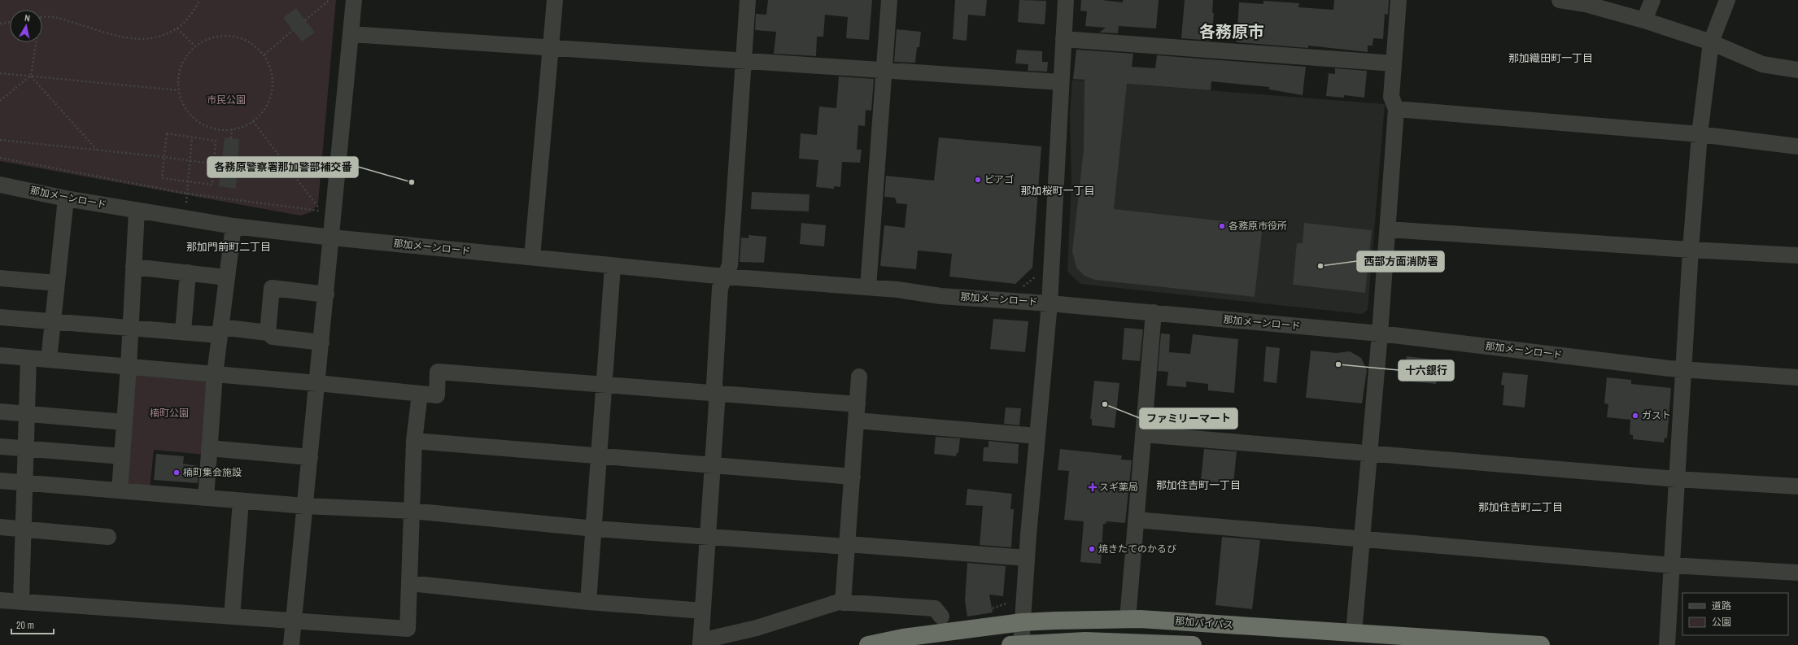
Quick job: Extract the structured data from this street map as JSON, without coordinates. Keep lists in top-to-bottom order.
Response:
{
  "streets": {
    "highway": ["那加バイパス"],
    "street": ["那加メーンロード"]
  },
  "districts": [
    "各務原市",
    "那加織田町一丁目",
    "那加桜町一丁目",
    "那加門前町二丁目",
    "那加住吉町一丁目",
    "那加住吉町二丁目"
  ],
  "parks": ["市民公園", "楠町公園"],
  "places": {
    "other": [
      "ピアゴ",
      "各務原警察署那加警部補交番",
      "各務原市役所",
      "西部方面消防署",
      "十六銀行",
      "ファミリーマート",
      "ガスト",
      "楠町集会施設",
      "焼きたてのかるび"
    ],
    "health": ["スギ薬局"]
  },
  "legend": ["道路", "公園"],
  "scale_bar": "20 m",
  "north": "top"
}
